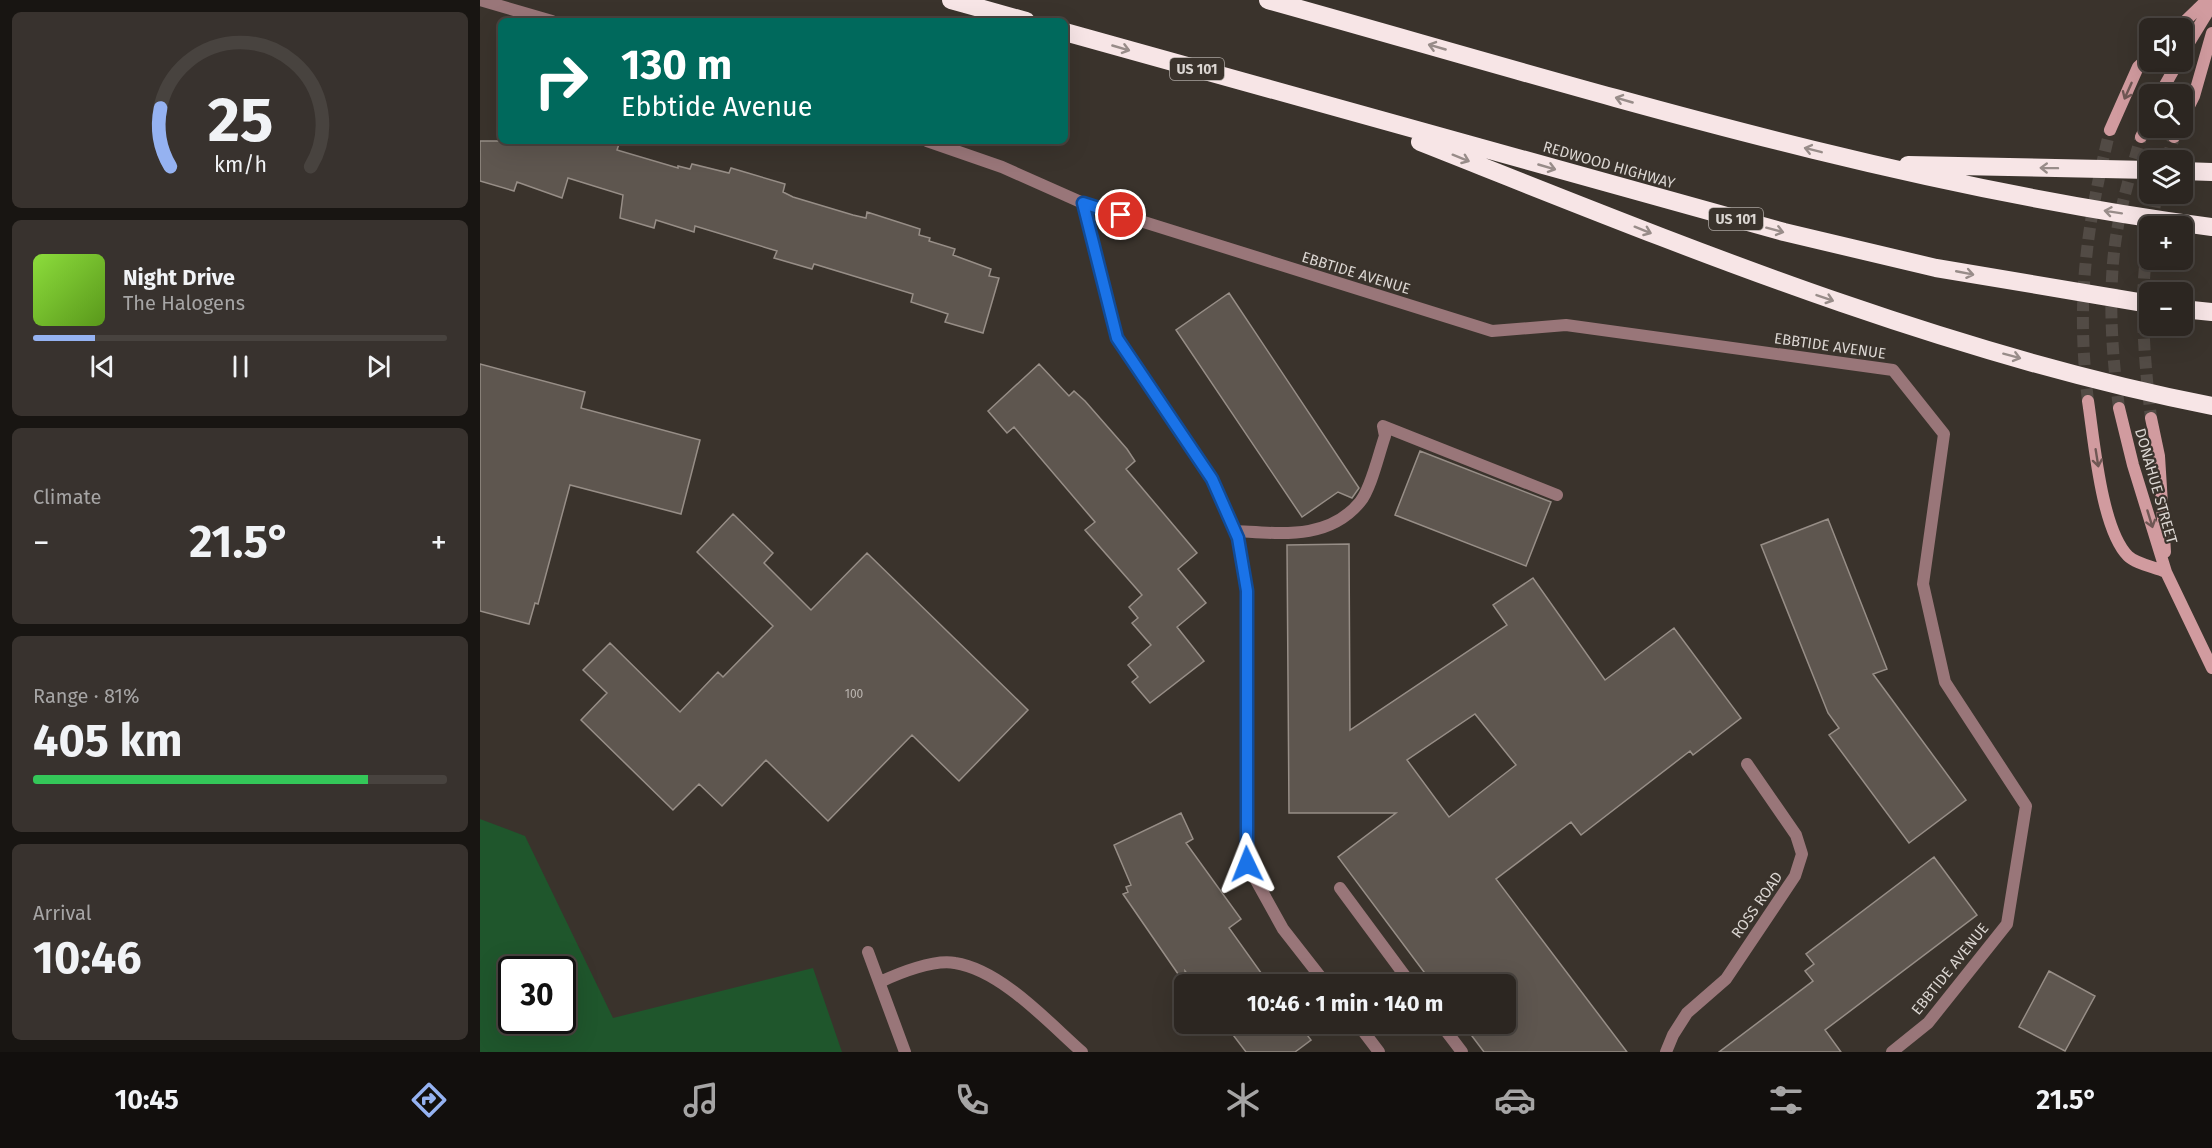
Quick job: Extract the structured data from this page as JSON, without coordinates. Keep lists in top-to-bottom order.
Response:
{
  "streets": {
    "highway": ["US 101", "REDWOOD HIGHWAY"],
    "main road": ["DONAHUE STREET"],
    "street": ["EBBTIDE AVENUE", "ROSS ROAD"]
  },
  "house_numbers": ["100"],
  "page": {
    "map_buttons": ["+", "−"],
    "turn": ["130 m", "Ebbtide Avenue"],
    "song": ["Night Drive", "The Halogens"],
    "tile": [
      "Climate",
      ["Range · 81%", "405 km"],
      ["Arrival", "10:46"]
    ],
    "heat": ["−", "21.5°", "+"],
    "limit": "30",
    "trip": "10:46 · 1 min · 140 m",
    "tabs": ["10:45", "21.5°"],
    "gauge": ["25", "km/h"]
  }
}
